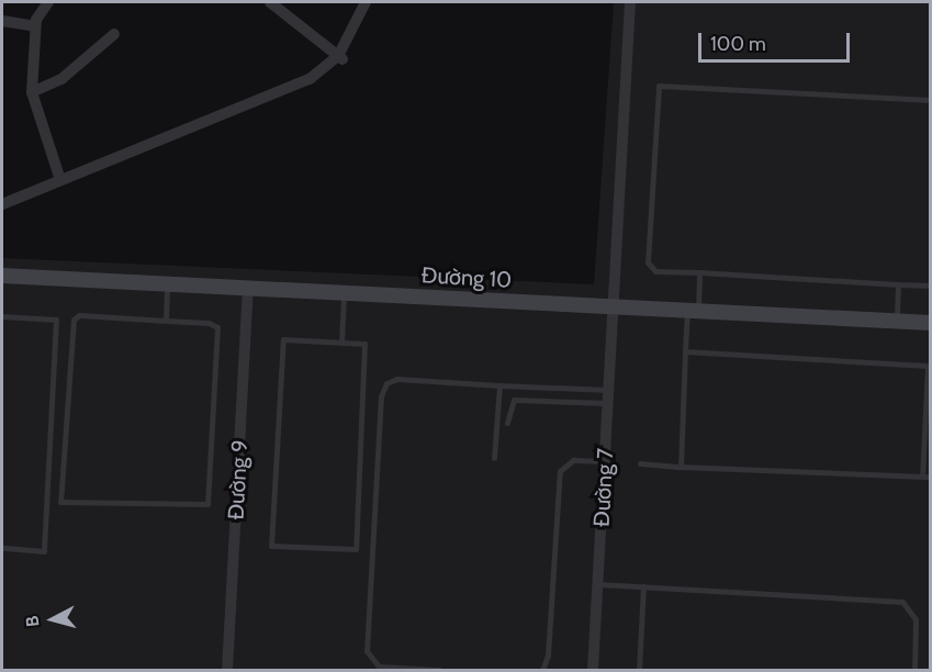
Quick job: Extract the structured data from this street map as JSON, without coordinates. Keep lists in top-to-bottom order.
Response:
{
  "streets": {
    "street": ["Đường 10", "Đường 9", "Đường 7"]
  },
  "crossings": [
    ["Đường 10", "Đường 9"],
    ["Đường 10", "Đường 7"]
  ],
  "scale_bar": "100 m",
  "north": "left"
}
